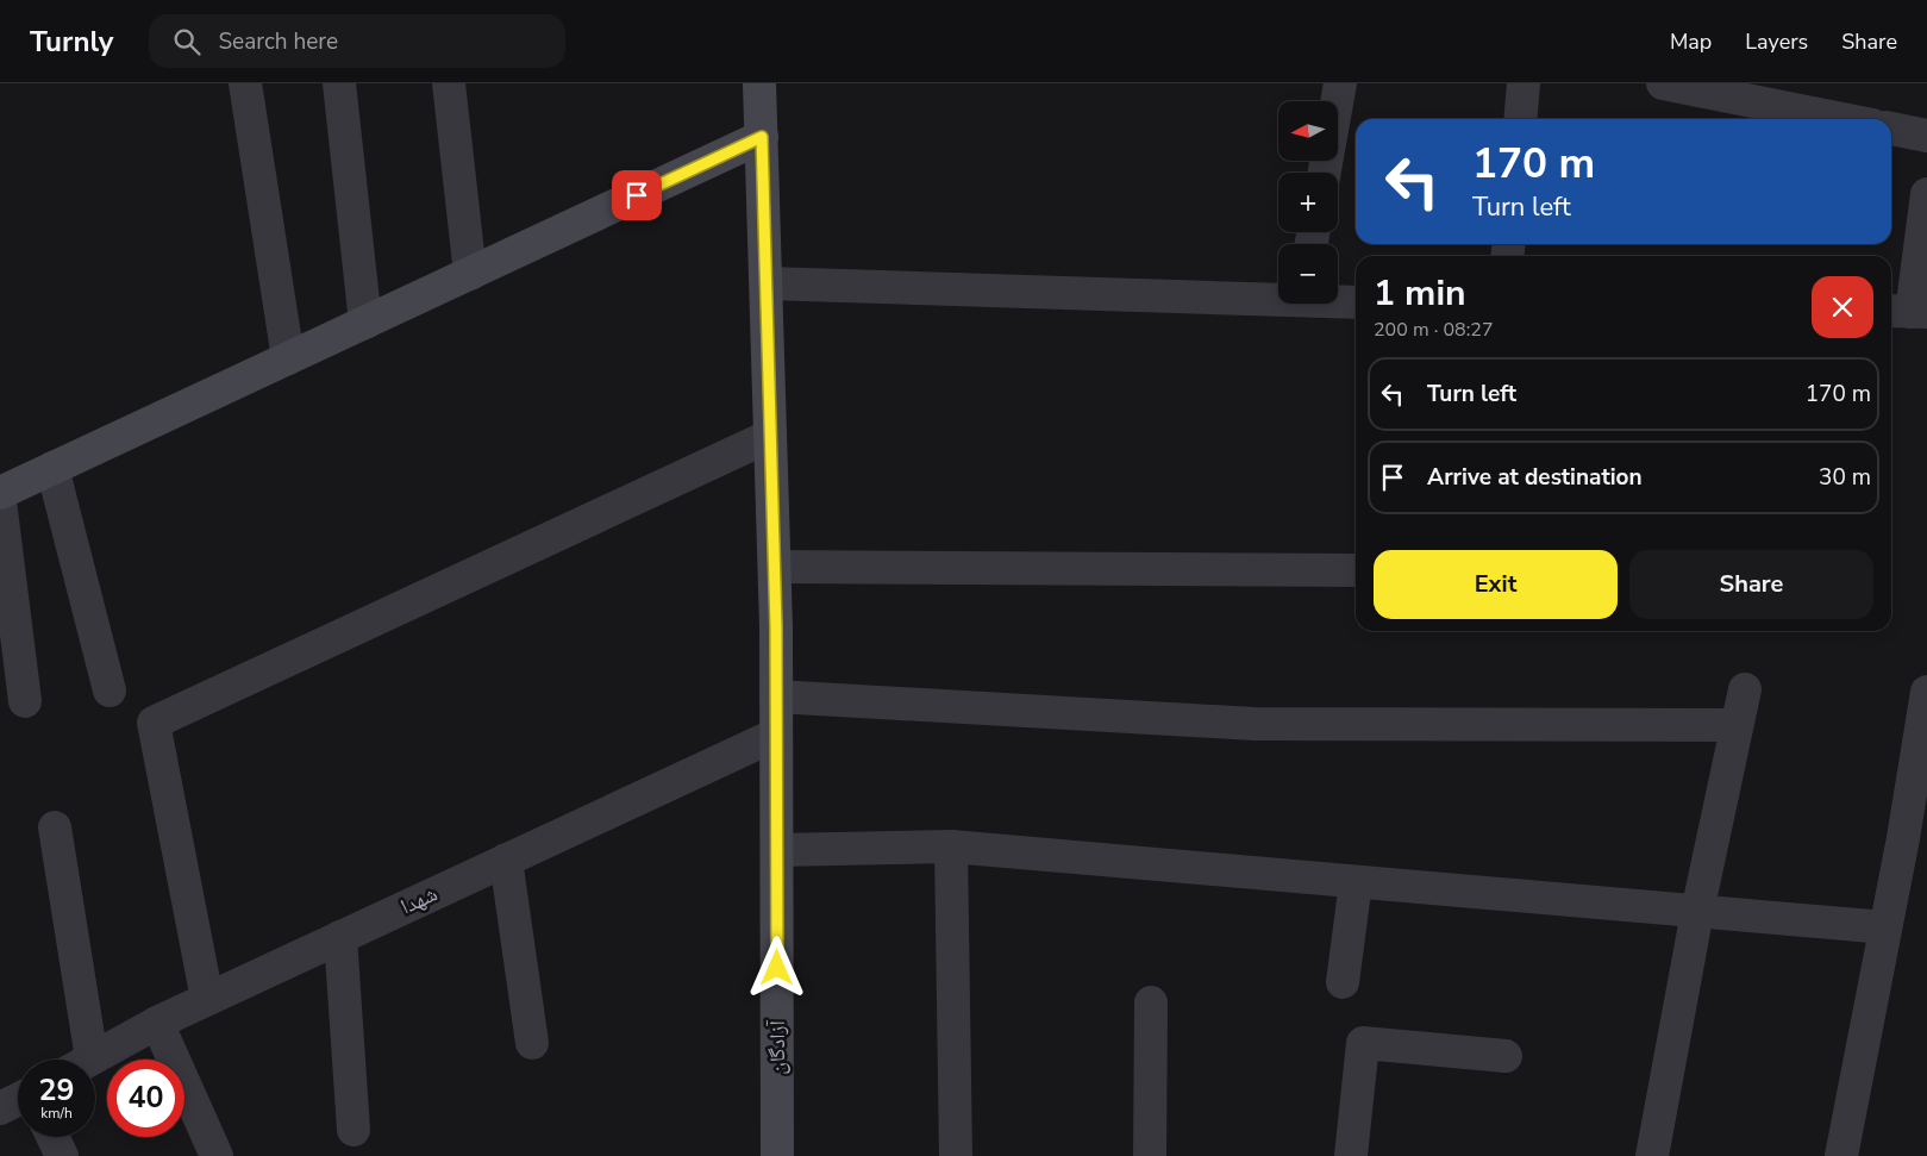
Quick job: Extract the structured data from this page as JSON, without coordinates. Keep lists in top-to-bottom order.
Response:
{
  "streets": {
    "street": ["شهدا", "آزادگان"]
  },
  "crossings": [
    ["شهدا", "آزادگان"]
  ],
  "north": "left",
  "page": {
    "header": "Turnly",
    "search": "Search here",
    "nav": ["Map", "Layers", "Share"],
    "map_buttons": ["+", "−"],
    "turn": ["170 m", "Turn left"],
    "heading": ["1 min", "200 m · 08:27"],
    "list": [
      {
        "name": "Turn left",
        "value": "170 m"
      },
      {
        "name": "Arrive at destination",
        "value": "30 m"
      }
    ],
    "buttons": ["Exit", "Share"],
    "speed": "29 km/h",
    "limit": "40"
  }
}
